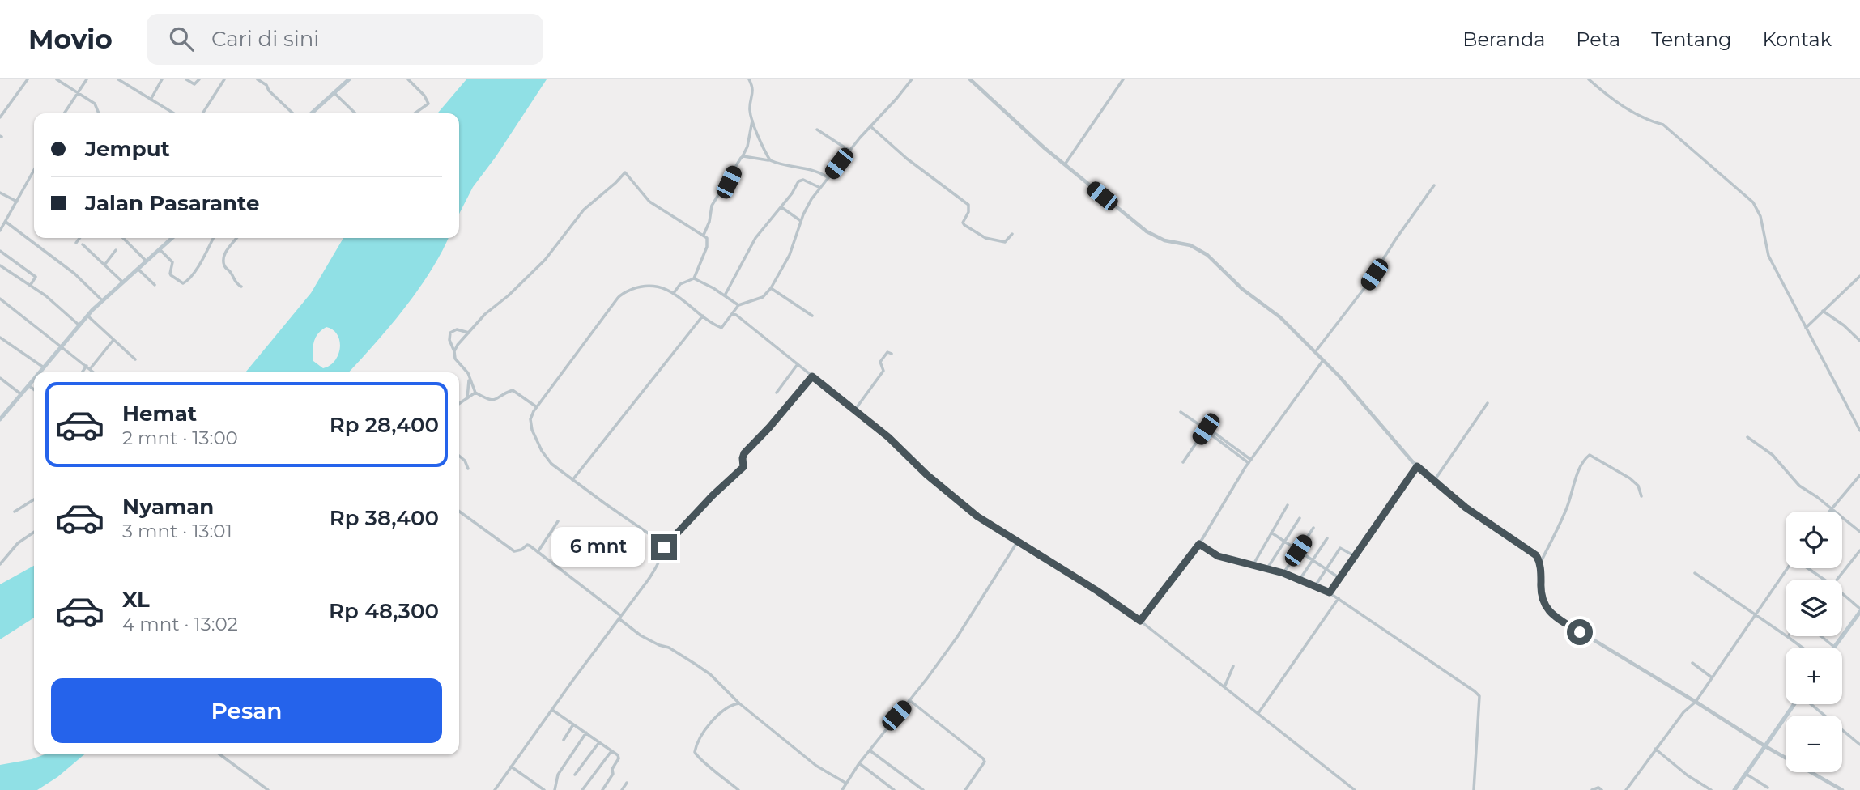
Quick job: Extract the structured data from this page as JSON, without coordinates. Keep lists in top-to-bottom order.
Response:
{
  "page": {
    "header": "Movio",
    "search": "Cari di sini",
    "nav": [
      "Beranda",
      "Peta",
      "Tentang",
      "Kontak"
    ],
    "banner": ["Jemput", "Jalan Pasarante"],
    "list": [
      {
        "name": "Hemat",
        "note": "2 mnt · 13:00",
        "value": "Rp 28,400"
      },
      {
        "name": "Nyaman",
        "note": "3 mnt · 13:01",
        "value": "Rp 38,400"
      },
      {
        "name": "XL",
        "note": "4 mnt · 13:02",
        "value": "Rp 48,300"
      }
    ],
    "map_buttons": ["+", "−"],
    "bubble": "6 mnt",
    "buttons": "Pesan"
  }
}
